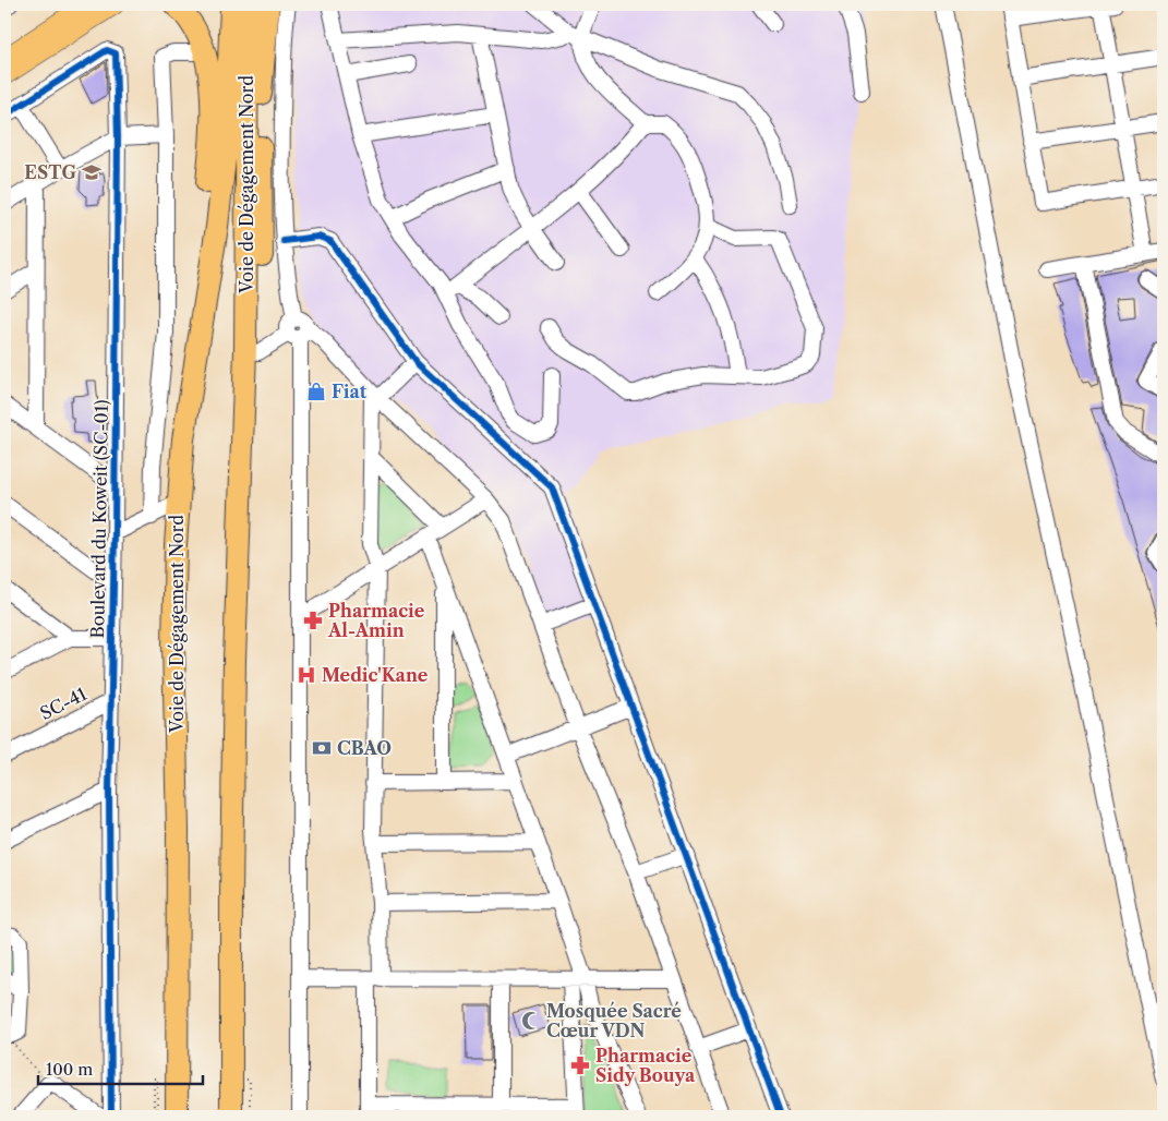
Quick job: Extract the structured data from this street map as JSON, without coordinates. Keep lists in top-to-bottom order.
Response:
{
  "streets": {
    "highway": ["Voie de Dégagement Nord"],
    "street": ["Boulevard du Koweit (SC-01)", "SC-41"]
  },
  "crossings": [
    ["Boulevard du Koweit (SC-01)", "SC-41"]
  ],
  "places": {
    "school or university": ["ESTG"],
    "shop": ["Fiat"],
    "pharmacy": ["Pharmacie Al-Amin", "Pharmacie Sidy Bouya"],
    "hospital": ["Medic'Kane"],
    "bank": ["CBAO"],
    "mosque": ["Mosquée Sacré Cœur VDN"]
  },
  "scale_bar": "100 m"
}
